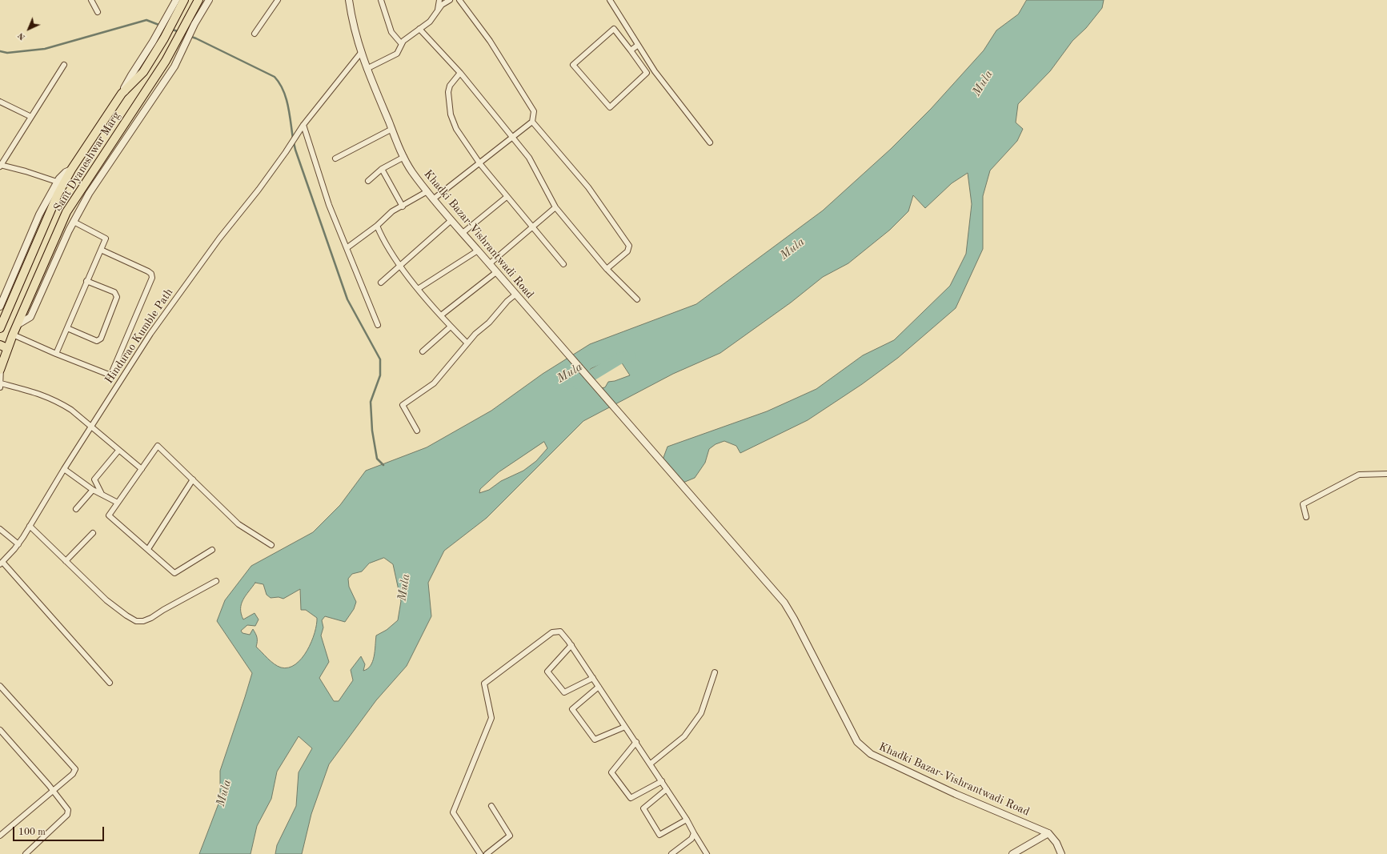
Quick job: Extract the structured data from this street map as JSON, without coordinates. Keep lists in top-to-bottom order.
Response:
{
  "streets": {
    "main road": ["Sant Dyaneshwar Marg"],
    "street": ["Khadki Bazar-Vishrantwadi Road", "Hindurao Kumble Path"]
  },
  "crossings": [
    ["Khadki Bazar-Vishrantwadi Road", "Hindurao Kumble Path"]
  ],
  "water": ["Mula"],
  "scale_bar": "100 m",
  "north": "bottom left"
}
